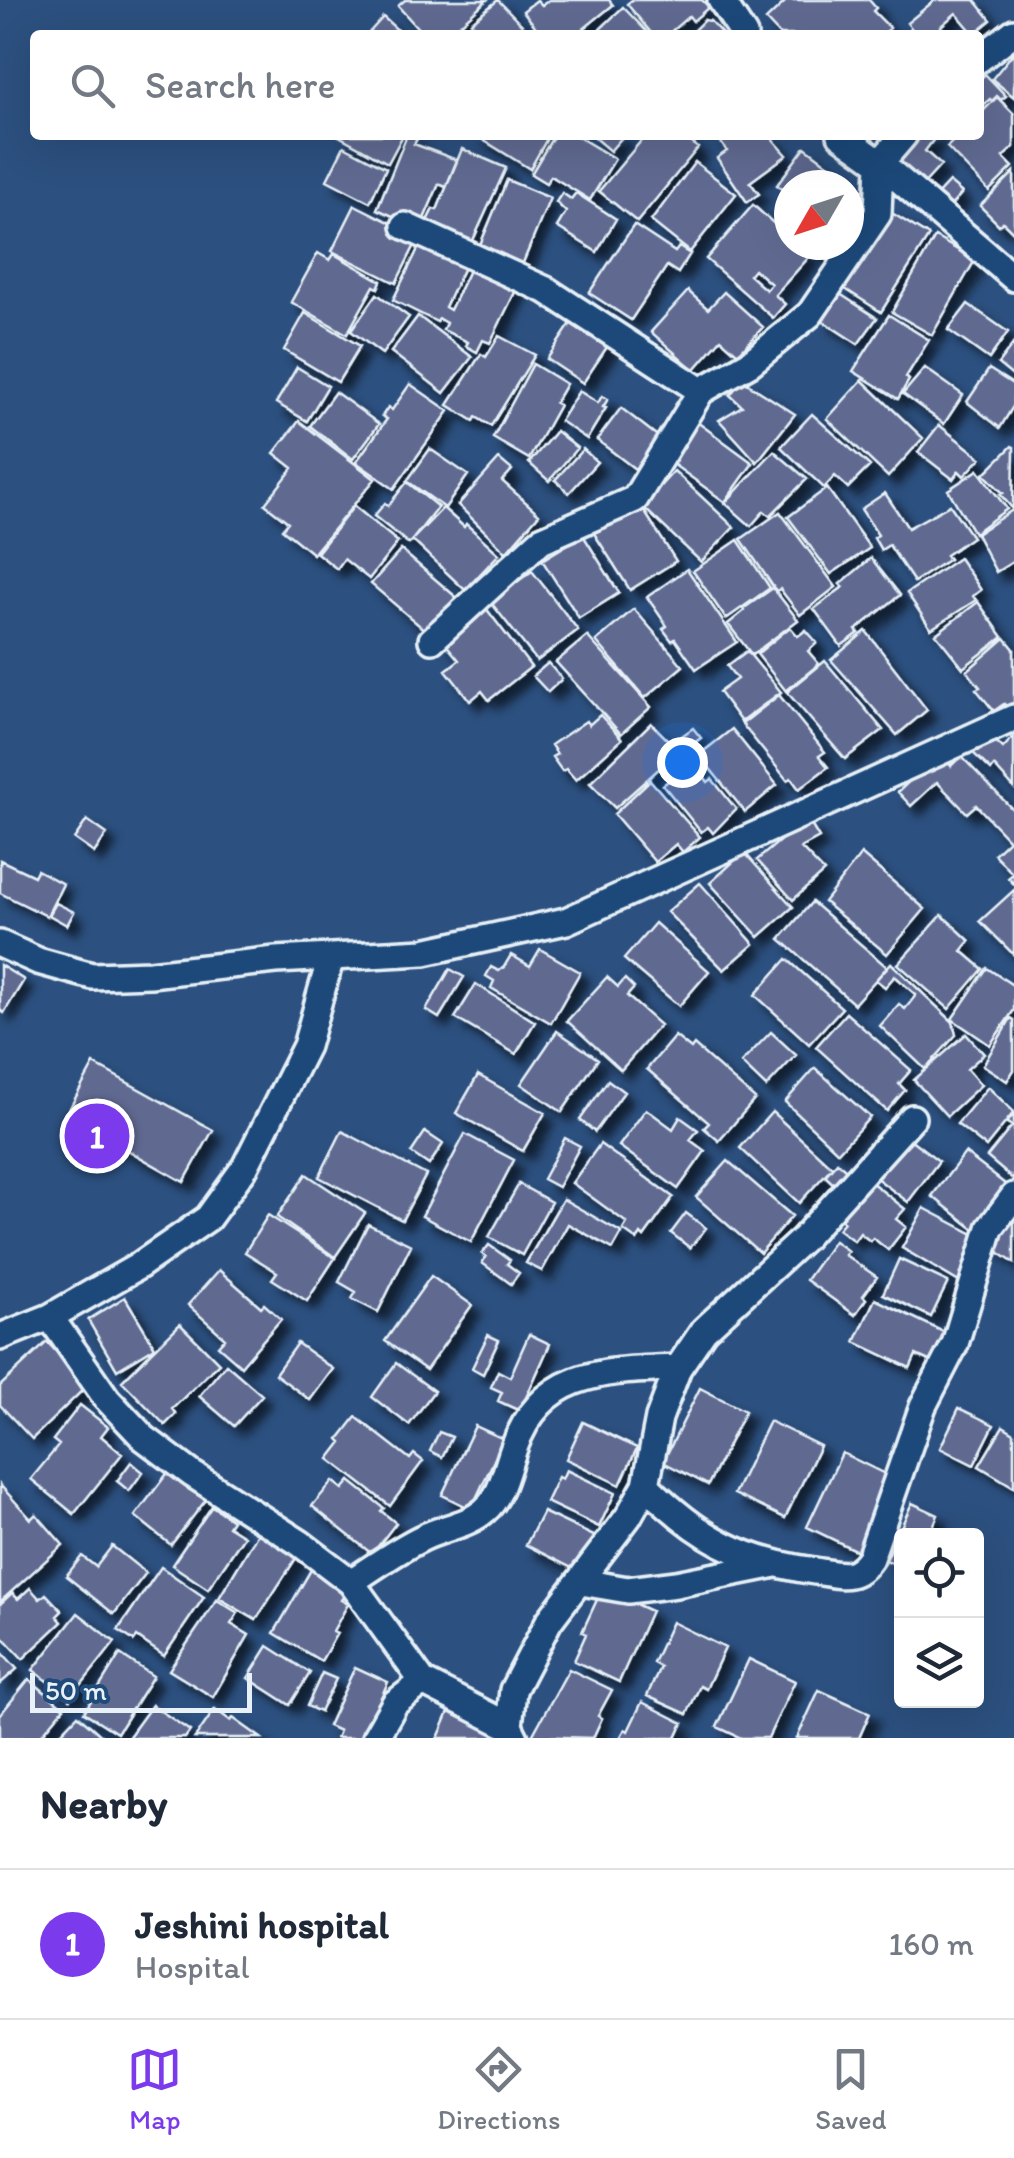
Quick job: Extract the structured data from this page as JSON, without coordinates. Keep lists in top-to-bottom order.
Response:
{
  "scale_bar": "50 m",
  "north": "bottom left",
  "page": {
    "search": "Search here",
    "pins": "1",
    "scale": "50 m",
    "heading": "Nearby",
    "list": [
      {
        "mark": "1",
        "name": "Jeshini hospital",
        "note": "Hospital",
        "value": "160 m"
      }
    ],
    "nav": ["Map", "Directions", "Saved"]
  }
}
